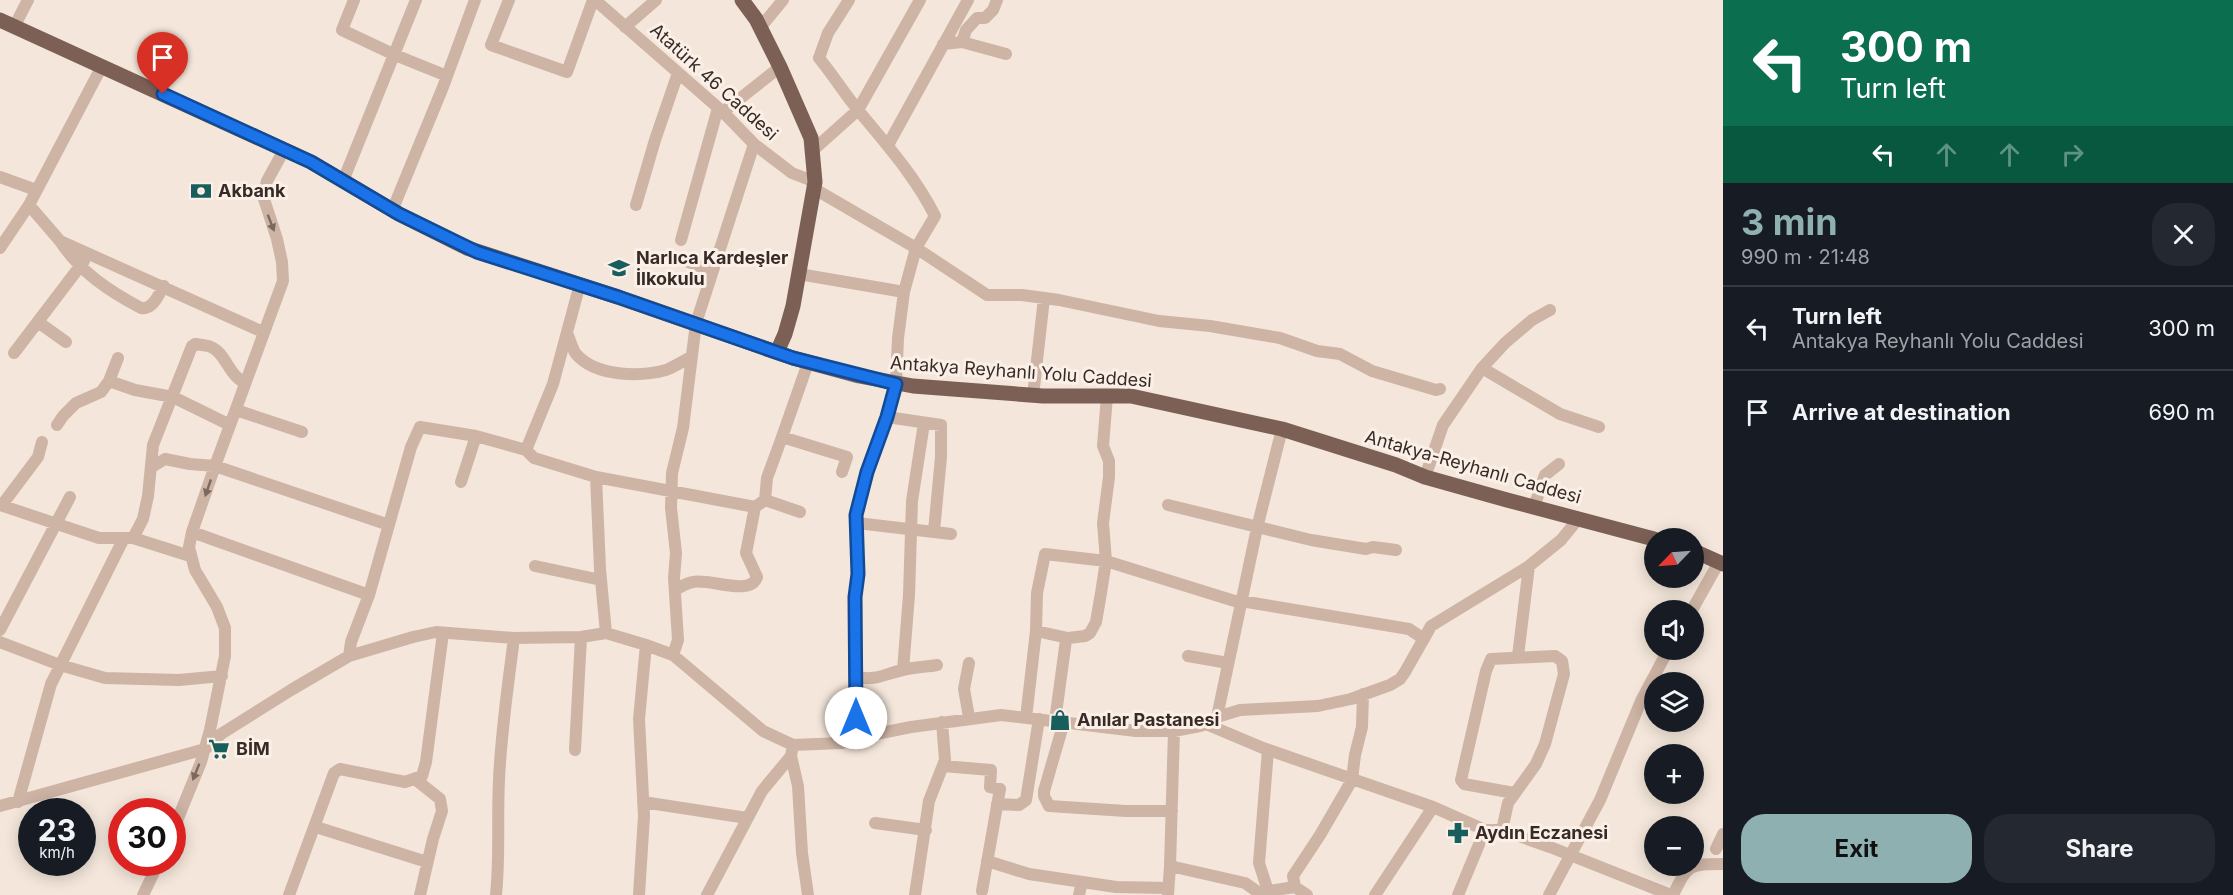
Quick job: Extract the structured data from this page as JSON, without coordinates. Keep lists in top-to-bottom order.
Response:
{
  "streets": {
    "main road": ["Antakya Reyhanlı Yolu Caddesi", "Antakya-Reyhanlı Caddesi"],
    "street": ["Atatürk 46 Caddesi"]
  },
  "crossings": [
    ["Antakya Reyhanlı Yolu Caddesi", "Antakya-Reyhanlı Caddesi"]
  ],
  "places": {
    "bank": ["Akbank"],
    "school or university": ["Narlıca Kardeşler İlkokulu"],
    "shop": ["Anılar Pastanesi"],
    "supermarket": ["BİM"],
    "pharmacy": ["Aydın Eczanesi"]
  },
  "north": "bottom left",
  "page": {
    "turn": ["300 m", "Turn left"],
    "heading": ["3 min", "990 m · 21:48"],
    "list": [
      {
        "name": "Turn left",
        "note": "Antakya Reyhanlı Yolu Caddesi",
        "value": "300 m"
      },
      {
        "name": "Arrive at destination",
        "value": "690 m"
      }
    ],
    "map_buttons": ["+", "−"],
    "speed": "23 km/h",
    "limit": "30",
    "buttons": ["Exit", "Share"]
  }
}
